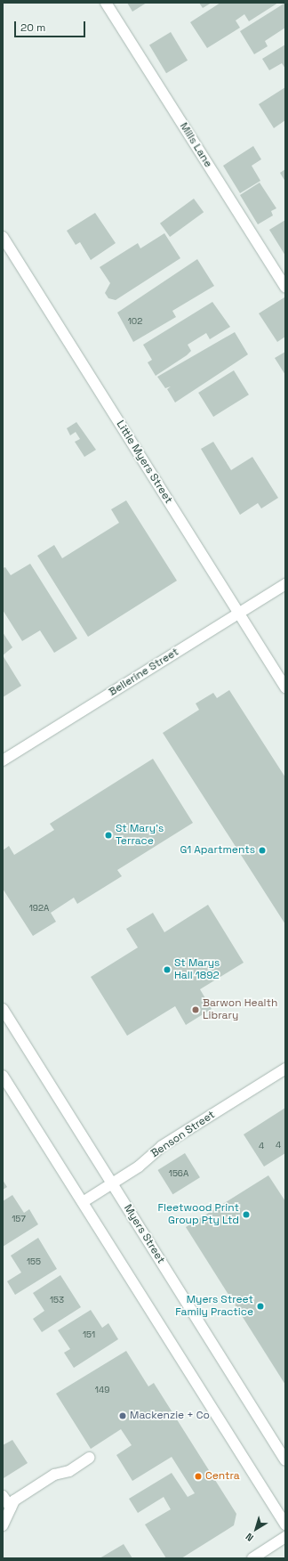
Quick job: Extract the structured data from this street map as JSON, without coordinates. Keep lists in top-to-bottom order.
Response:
{
  "streets": {
    "street": [
      "Mills Lane",
      "Little Myers Street",
      "Bellerine Street",
      "Benson Street",
      "Myers Street"
    ]
  },
  "crossings": [
    ["Little Myers Street", "Bellerine Street"],
    ["Benson Street", "Myers Street"]
  ],
  "places": [
    "St Mary's Terrace",
    "G1 Apartments",
    "St Marys Hall 1892",
    "Barwon Health Library",
    "Fleetwood Print Group Pty Ltd",
    "Myers Street Family Practice",
    "Mackenzie + Co",
    "Centra"
  ],
  "house_numbers": [
    "102",
    "192A",
    "4",
    "4",
    "156A",
    "157",
    "155",
    "153",
    "151",
    "149"
  ],
  "scale_bar": "20 m",
  "north": "bottom left"
}
